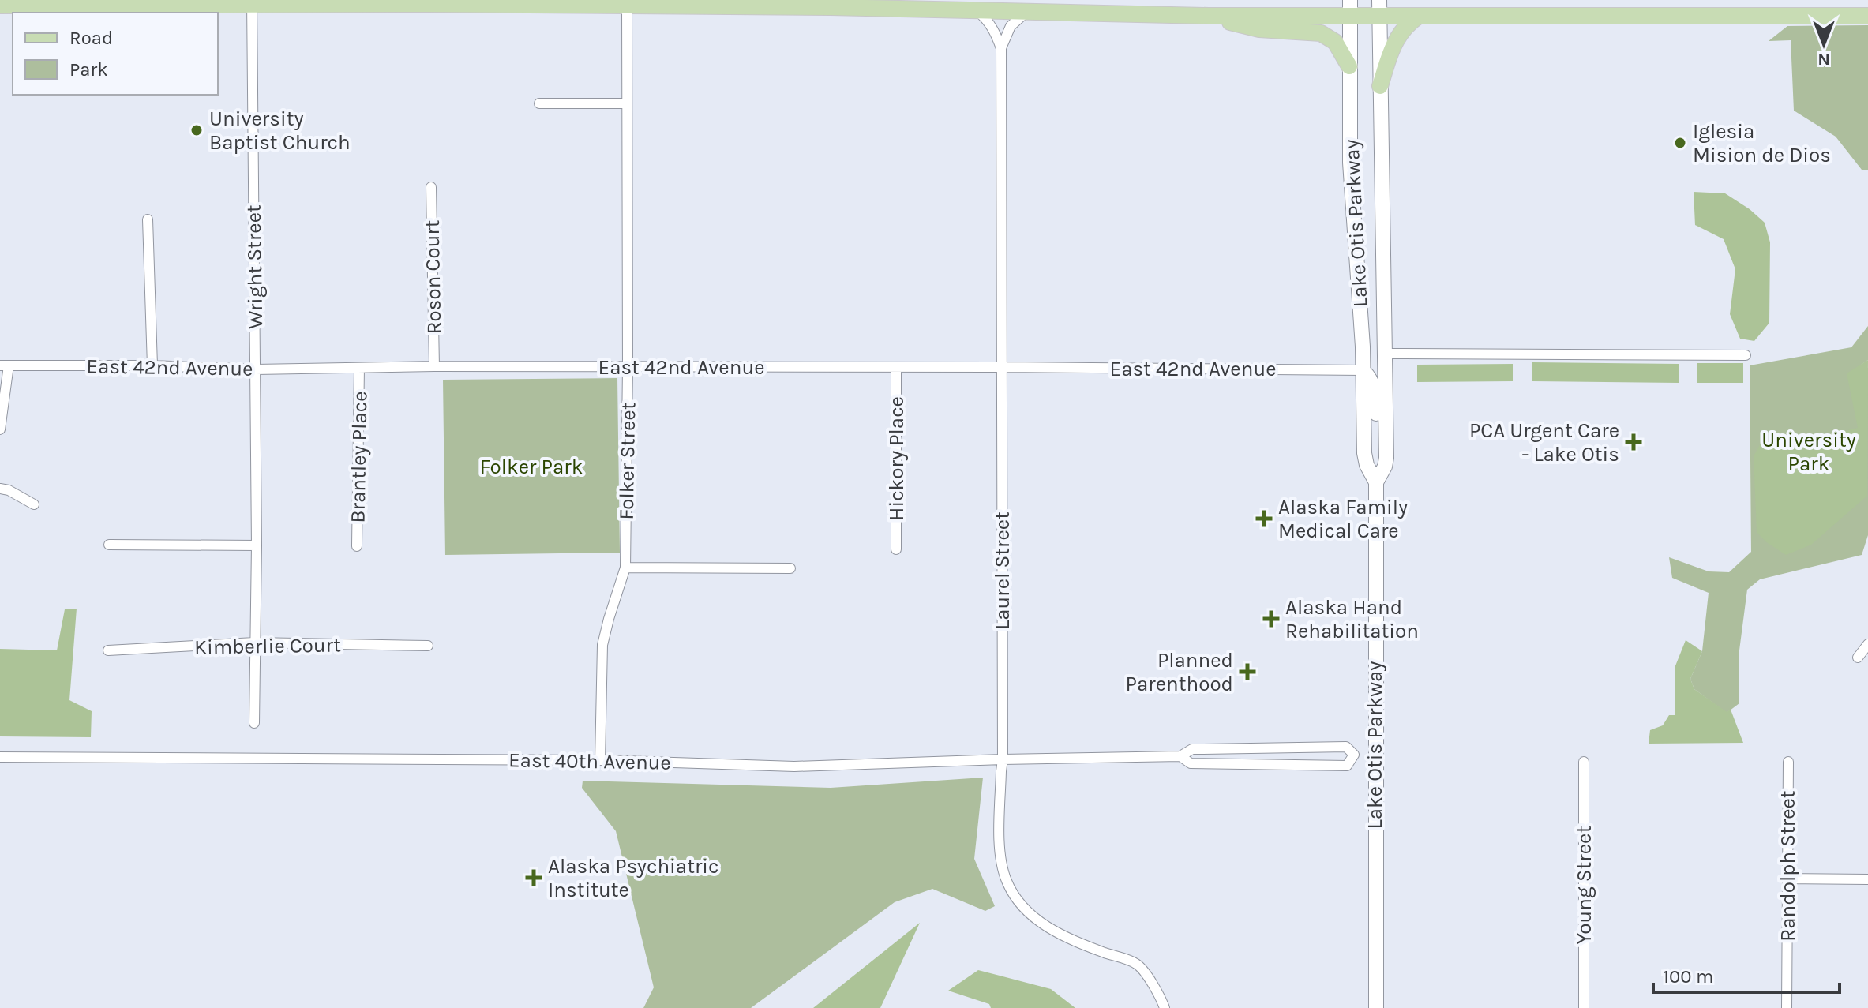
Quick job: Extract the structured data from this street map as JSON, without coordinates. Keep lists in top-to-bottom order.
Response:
{
  "streets": {
    "main road": ["Lake Otis Parkway"],
    "street": [
      "Wright Street",
      "Roson Court",
      "East 42nd Avenue",
      "Brantley Place",
      "Hickory Place",
      "Folker Street",
      "Laurel Street",
      "Kimberlie Court",
      "East 40th Avenue",
      "Randolph Street",
      "Young Street"
    ]
  },
  "crossings": [
    ["Lake Otis Parkway", "East 42nd Avenue"],
    ["Lake Otis Parkway", "East 40th Avenue"],
    ["Wright Street", "East 42nd Avenue"],
    ["Wright Street", "Kimberlie Court"],
    ["Roson Court", "East 42nd Avenue"],
    ["East 42nd Avenue", "Brantley Place"],
    ["East 42nd Avenue", "Hickory Place"],
    ["East 42nd Avenue", "Folker Street"],
    ["East 42nd Avenue", "Laurel Street"],
    ["Folker Street", "East 40th Avenue"],
    ["Laurel Street", "East 40th Avenue"]
  ],
  "parks": ["University Park", "Folker Park"],
  "places": {
    "other": ["University Baptist Church", "Iglesia Mision de Dios"],
    "health": [
      "PCA Urgent Care - Lake Otis",
      "Alaska Family Medical Care",
      "Alaska Hand Rehabilitation",
      "Planned Parenthood",
      "Alaska Psychiatric Institute"
    ]
  },
  "legend": ["Road", "Park"],
  "scale_bar": "100 m",
  "north": "bottom"
}
